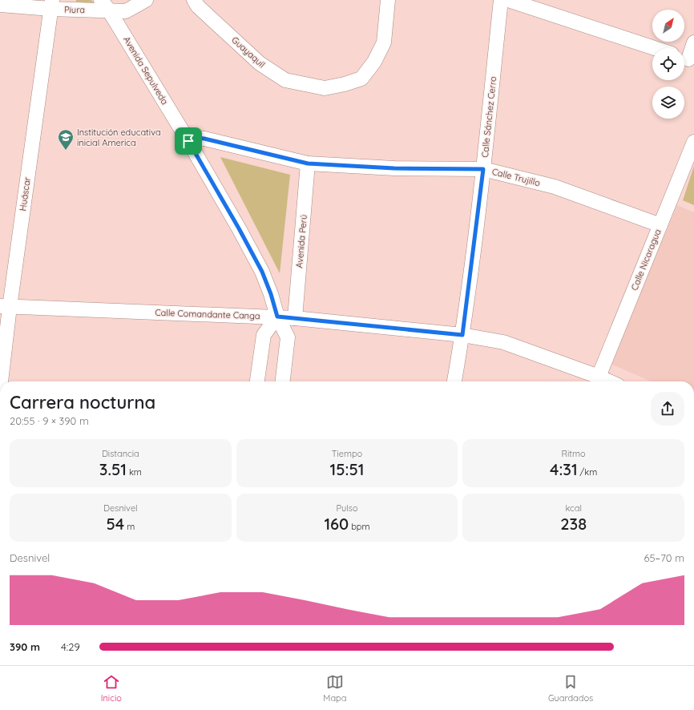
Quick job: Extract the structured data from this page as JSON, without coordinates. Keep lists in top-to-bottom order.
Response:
{
  "streets": {
    "street": [
      "Piura",
      "Guayaquil",
      "Avenida Sepulveda",
      "Calle Sánchez Cerro",
      "Calle Trujillo",
      "Huáscar",
      "Avenida Perú",
      "Calle Nicaragua",
      "Calle Comandante Canga"
    ]
  },
  "crossings": [
    ["Piura", "Avenida Sepulveda"],
    ["Piura", "Huáscar"],
    ["Avenida Sepulveda", "Calle Comandante Canga"],
    ["Calle Sánchez Cerro", "Calle Trujillo"],
    ["Calle Sánchez Cerro", "Calle Comandante Canga"],
    ["Calle Trujillo", "Avenida Perú"],
    ["Calle Trujillo", "Calle Nicaragua"],
    ["Huáscar", "Calle Comandante Canga"],
    ["Avenida Perú", "Calle Comandante Canga"],
    ["Calle Nicaragua", "Calle Comandante Canga"]
  ],
  "places": {
    "school or university": ["Institución educativa inicial America"]
  },
  "north": "top right",
  "page": {
    "heading": ["Carrera nocturna", "20:55 · 9 × 390 m"],
    "stats": [
      ["Distancia", "3.51 km"],
      ["Tiempo", "15:51"],
      ["Ritmo", "4:31 /km"],
      ["Desnivel", "54 m"],
      ["Pulso", "160 bpm"],
      ["kcal", "238"]
    ],
    "chart": ["Desnivel", "65–70 m"],
    "list": [
      {
        "name": "390 m",
        "note": "4:29"
      }
    ],
    "tabs": ["Inicio", "Mapa", "Guardados"]
  }
}
